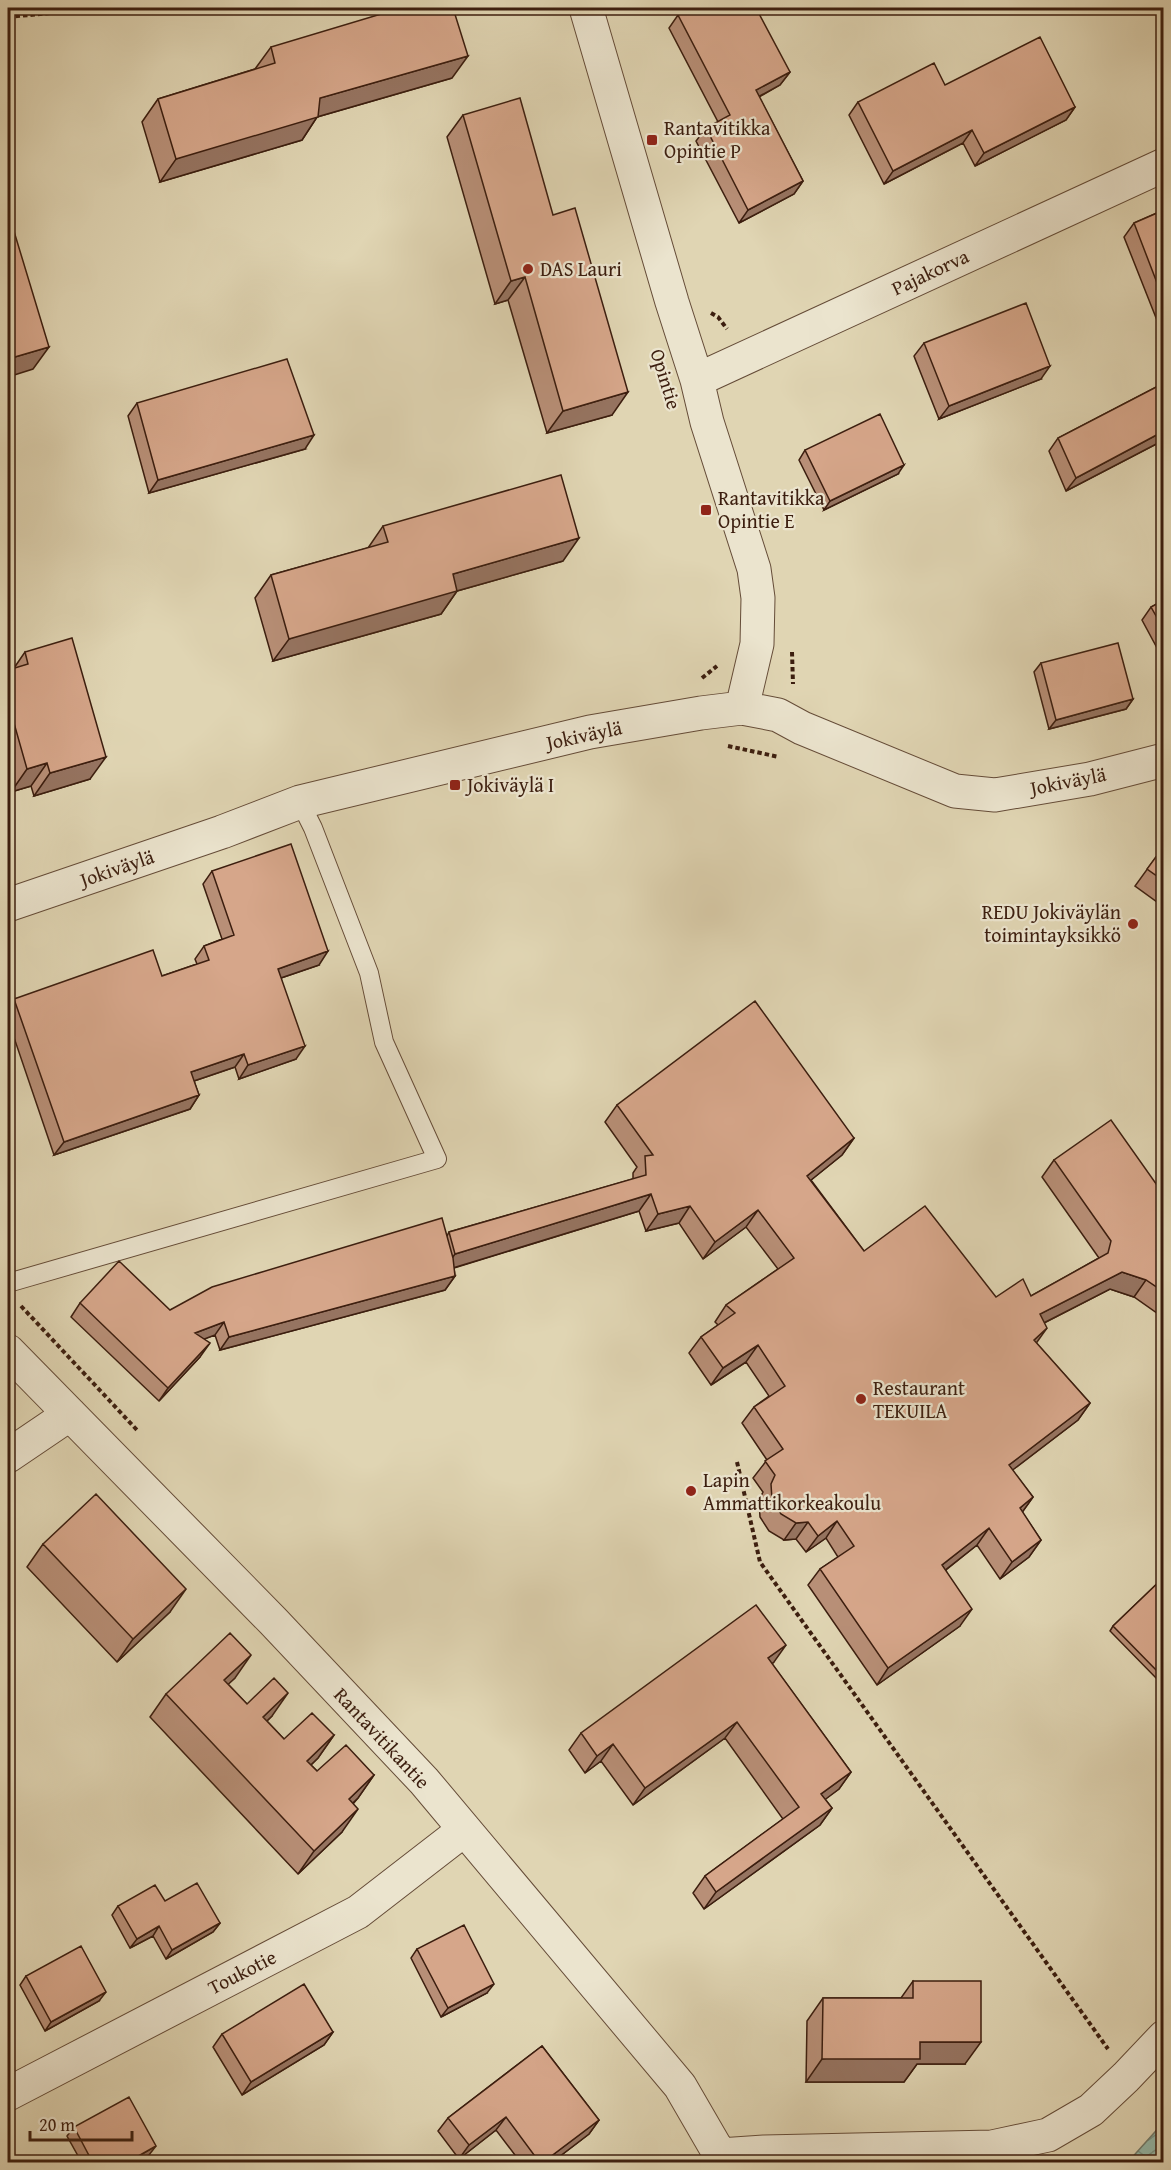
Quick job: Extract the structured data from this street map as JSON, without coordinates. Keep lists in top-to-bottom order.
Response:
{
  "streets": {
    "street": [
      "Pajakorva",
      "Opintie",
      "Jokiväylä",
      "Rantavitikantie",
      "Toukotie"
    ]
  },
  "crossings": [
    ["Pajakorva", "Opintie"],
    ["Opintie", "Jokiväylä"],
    ["Rantavitikantie", "Toukotie"]
  ],
  "places": {
    "transit": ["Rantavitikka Opintie P", "Rantavitikka Opintie E", "Jokiväylä I"],
    "other": [
      "DAS Lauri",
      "REDU Jokiväylän toimintayksikkö",
      "Restaurant TEKUILA",
      "Lapin Ammattikorkeakoulu"
    ]
  },
  "scale_bar": "20 m"
}
